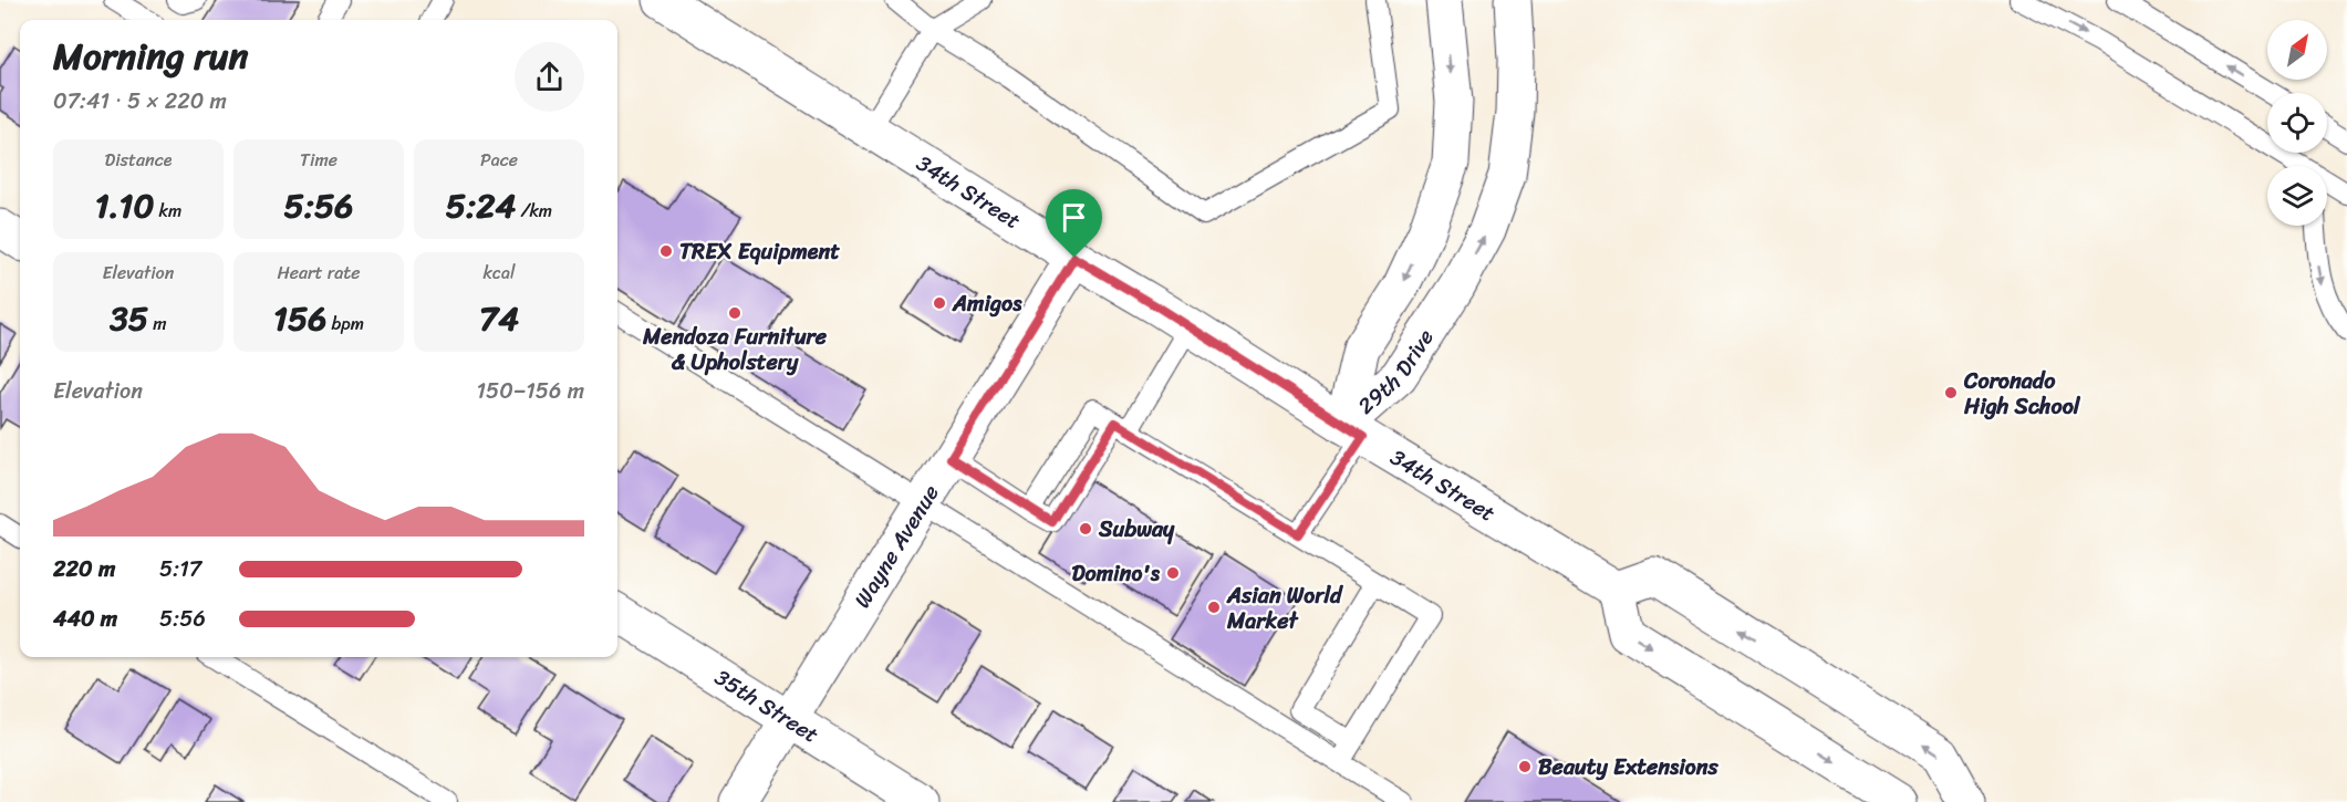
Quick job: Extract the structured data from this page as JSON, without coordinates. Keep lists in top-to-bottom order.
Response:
{
  "streets": {
    "street": [
      "34th Street",
      "29th Drive",
      "Wayne Avenue",
      "35th Street"
    ]
  },
  "crossings": [
    ["34th Street", "29th Drive"],
    ["34th Street", "Wayne Avenue"],
    ["Wayne Avenue", "35th Street"]
  ],
  "places": [
    "TREX Equipment",
    "Amigos",
    "Mendoza Furniture & Upholstery",
    "Coronado High School",
    "Subway",
    "Domino's",
    "Asian World Market",
    "Beauty Extensions"
  ],
  "north": "top right",
  "page": {
    "heading": ["Morning run", "07:41 · 5 × 220 m"],
    "stats": [
      ["Distance", "1.10 km"],
      ["Time", "5:56"],
      ["Pace", "5:24 /km"],
      ["Elevation", "35 m"],
      ["Heart rate", "156 bpm"],
      ["kcal", "74"]
    ],
    "chart": ["Elevation", "150–156 m"],
    "list": [
      {
        "name": "220 m",
        "note": "5:17"
      },
      {
        "name": "440 m",
        "note": "5:56"
      }
    ]
  }
}
